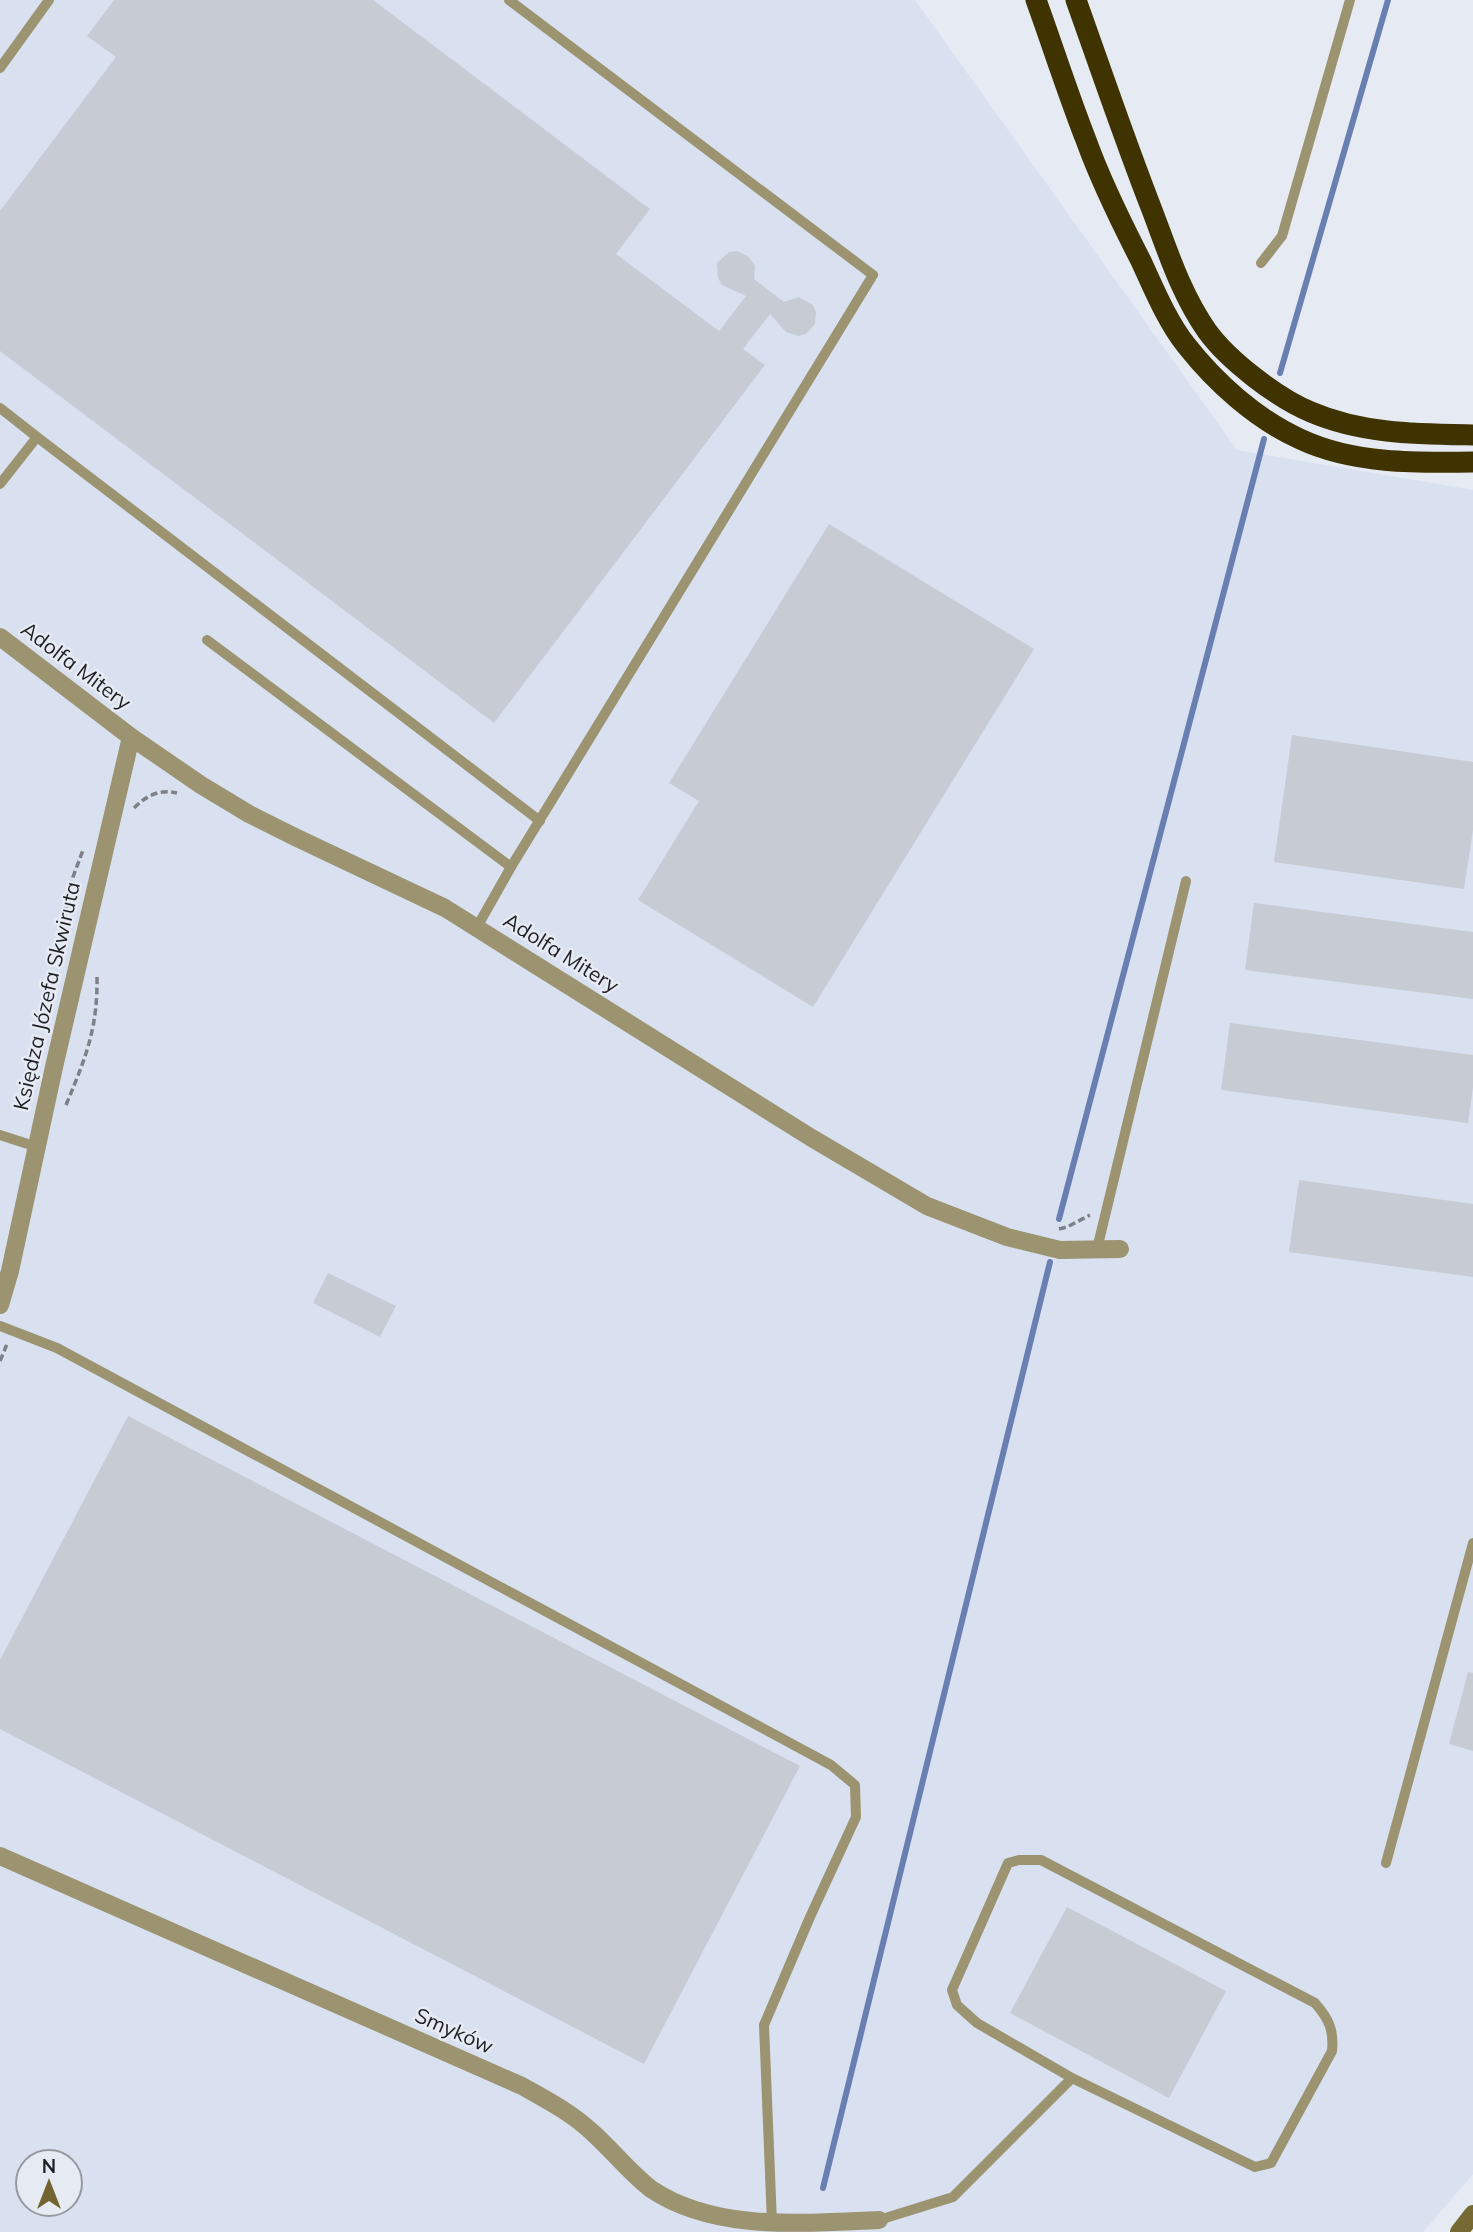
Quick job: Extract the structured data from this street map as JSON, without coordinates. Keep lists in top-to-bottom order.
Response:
{
  "streets": {
    "street": ["Adolfa Mitery", "Księdza Józefa Skwiruta", "Smyków"]
  },
  "crossings": [
    ["Adolfa Mitery", "Księdza Józefa Skwiruta"]
  ],
  "north": "top"
}
